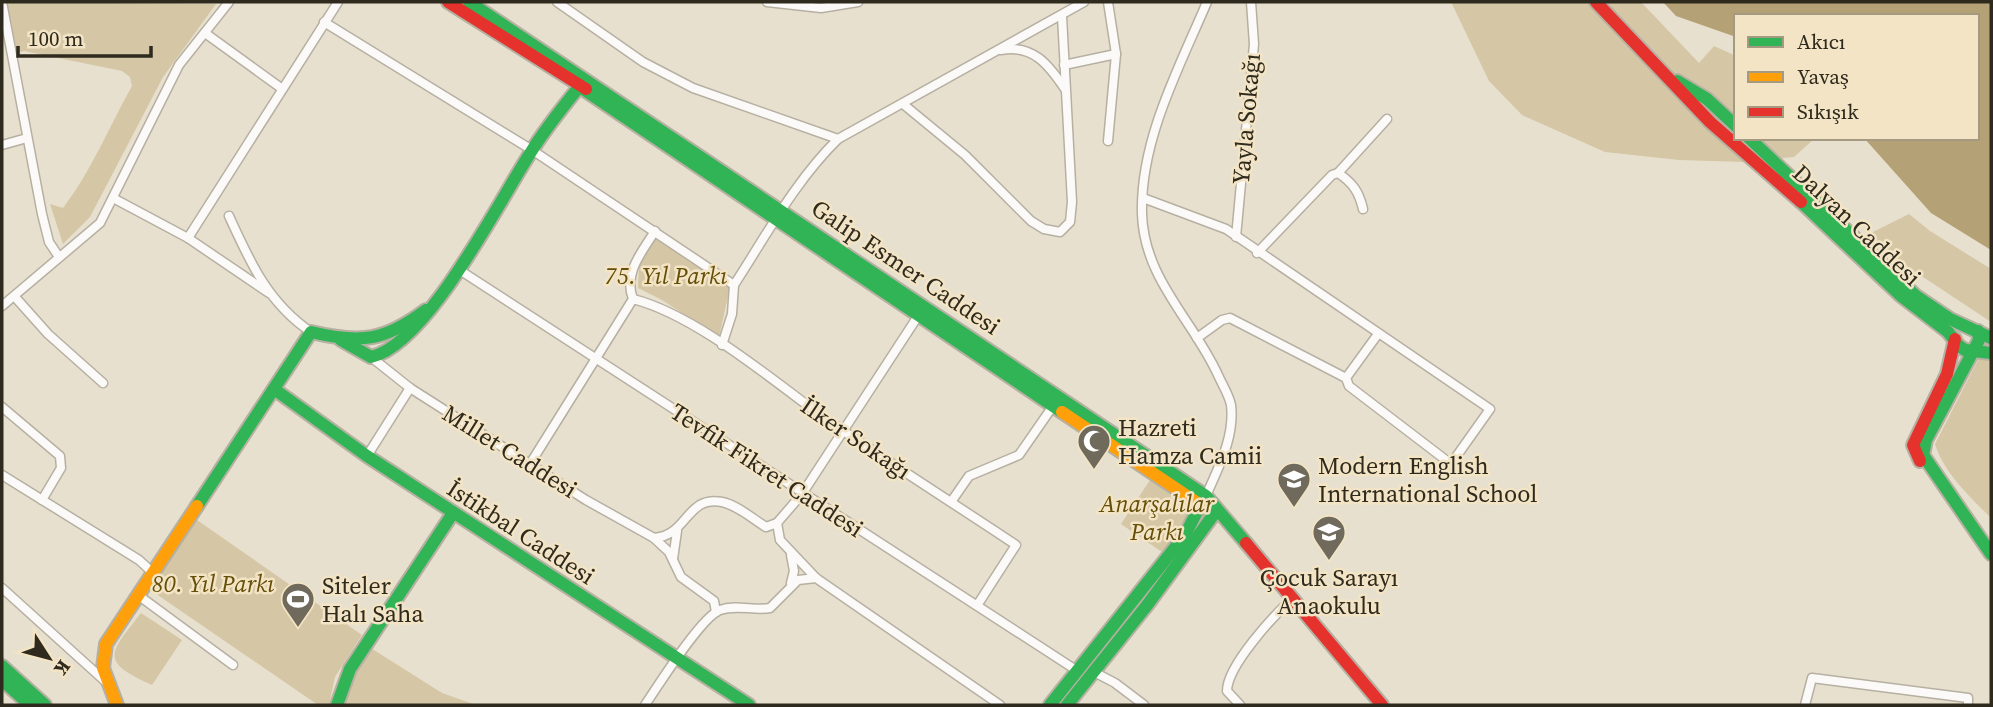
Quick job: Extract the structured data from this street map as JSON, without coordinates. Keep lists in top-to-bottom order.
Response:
{
  "streets": {
    "street": [
      "Yayla Sokağı",
      "Dalyan Caddesi",
      "Galip Esmer Caddesi",
      "İlker Sokağı",
      "Millet Caddesi",
      "Tevfik Fikret Caddesi",
      "İstikbal Caddesi"
    ]
  },
  "crossings": [
    ["İlker Sokağı", "Tevfik Fikret Caddesi"]
  ],
  "parks": ["75. Yıl Parkı", "Anarşalılar Parkı", "80. Yıl Parkı"],
  "places": {
    "mosque": ["Hazreti Hamza Camii"],
    "school or university": ["Modern English International School", "Çocuk Sarayı Anaokulu"],
    "sports": ["Siteler Halı Saha"]
  },
  "legend": ["Akıcı", "Yavaş", "Sıkışık"],
  "scale_bar": "100 m",
  "north": "bottom right"
}
